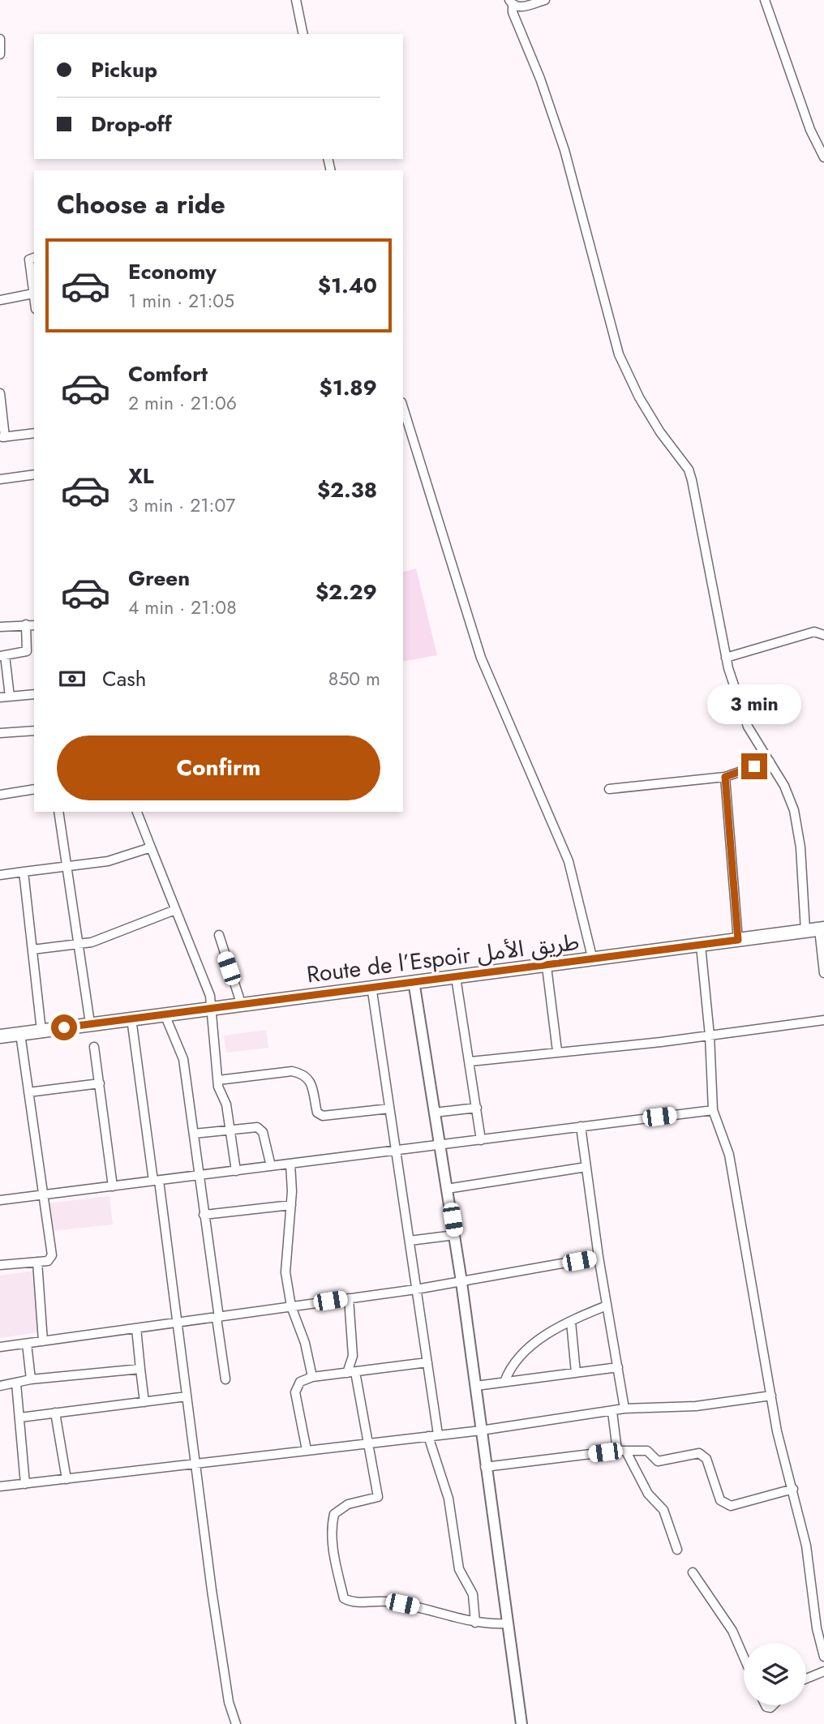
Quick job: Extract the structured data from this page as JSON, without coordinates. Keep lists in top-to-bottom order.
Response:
{
  "streets": {
    "highway": ["Route de l’Espoir طريق الأمل"]
  },
  "page": {
    "banner": ["Pickup", "Drop-off"],
    "heading": "Choose a ride",
    "list": [
      {
        "name": "Economy",
        "note": "1 min · 21:05",
        "value": "$1.40"
      },
      {
        "name": "Comfort",
        "note": "2 min · 21:06",
        "value": "$1.89"
      },
      {
        "name": "XL",
        "note": "3 min · 21:07",
        "value": "$2.38"
      },
      {
        "name": "Green",
        "note": "4 min · 21:08",
        "value": "$2.29"
      }
    ],
    "pay": ["Cash", "850 m"],
    "bubble": "3 min",
    "buttons": "Confirm"
  }
}
